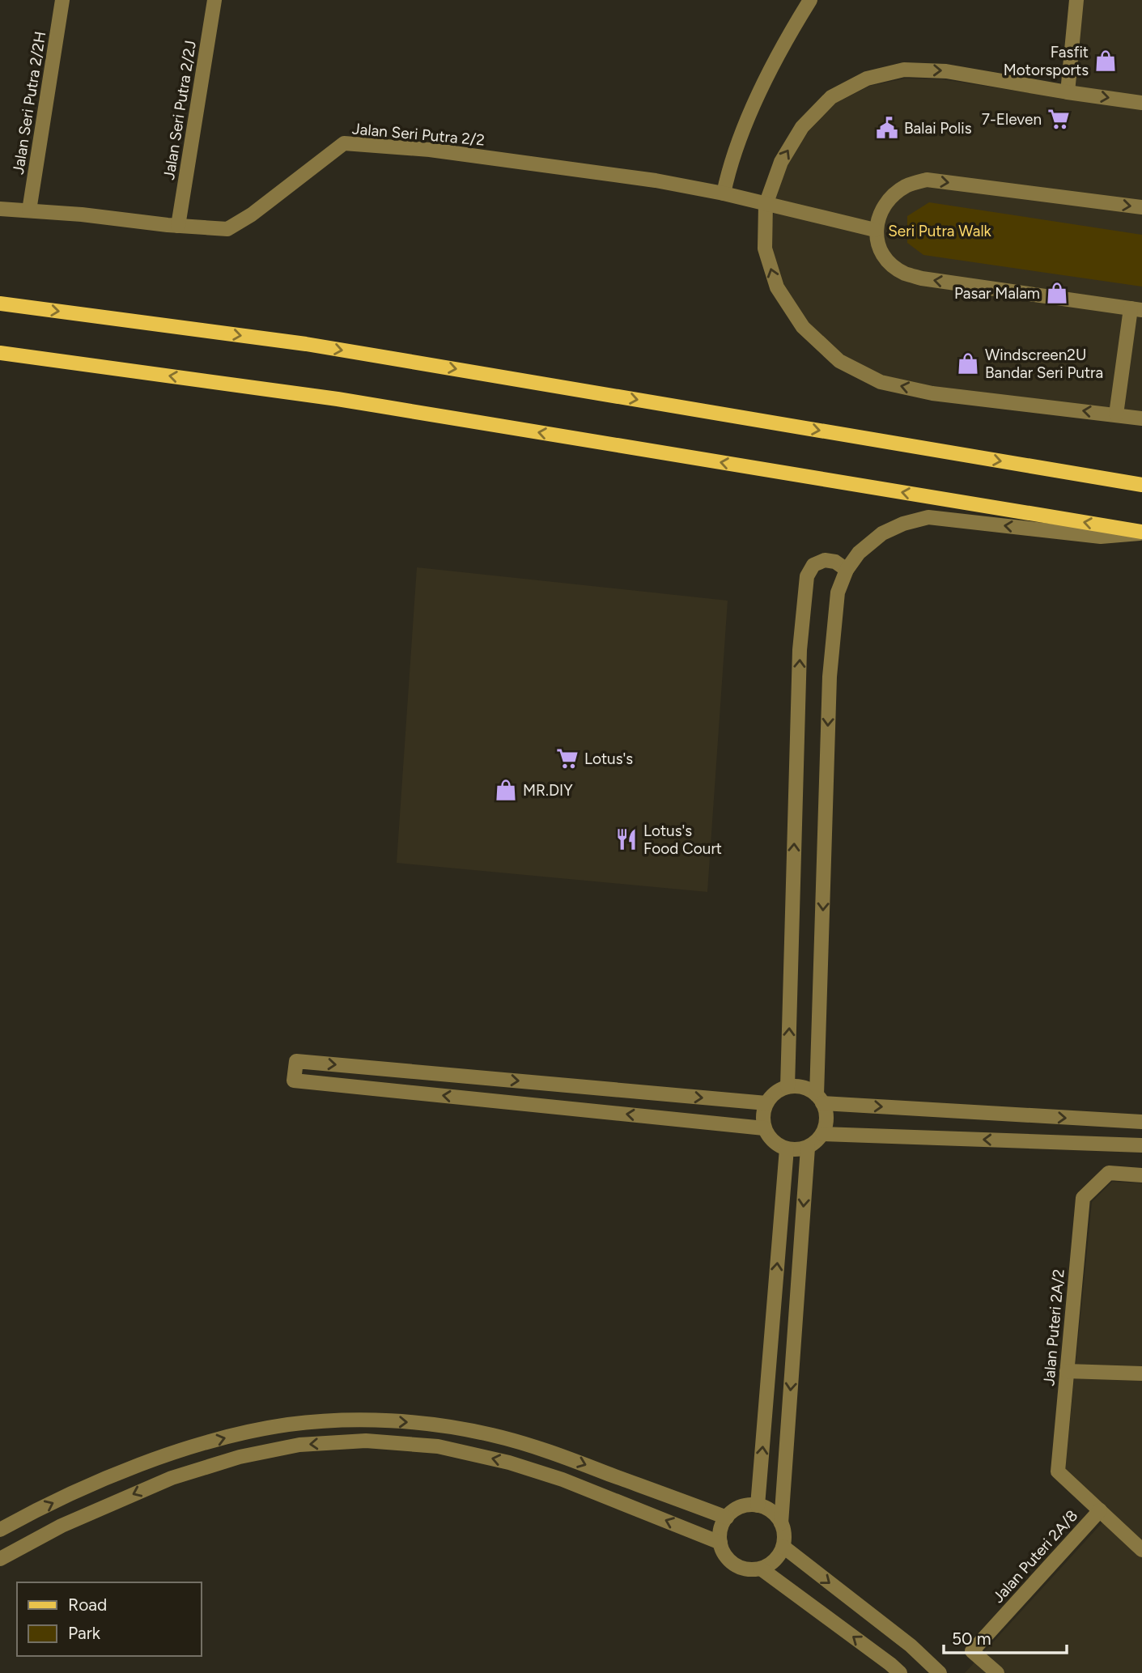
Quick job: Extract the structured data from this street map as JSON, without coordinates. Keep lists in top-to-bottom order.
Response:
{
  "streets": {
    "street": [
      "Jalan Seri Putra 2/2H",
      "Jalan Seri Putra 2/2J",
      "Jalan Seri Putra 2/2",
      "Jalan Puteri 2A/2",
      "Jalan Puteri 2A/8"
    ]
  },
  "crossings": [
    ["Jalan Seri Putra 2/2H", "Jalan Seri Putra 2/2"],
    ["Jalan Seri Putra 2/2J", "Jalan Seri Putra 2/2"],
    ["Jalan Puteri 2A/2", "Jalan Puteri 2A/8"]
  ],
  "parks": ["Seri Putra Walk"],
  "places": {
    "shop": [
      "Fasfit Motorsports",
      "Pasar Malam",
      "Windscreen2U Bandar Seri Putra",
      "MR.DIY"
    ],
    "supermarket": ["7-Eleven", "Lotus's"],
    "public building": ["Balai Polis"],
    "restaurant": ["Lotus's Food Court"]
  },
  "legend": ["Road", "Park"],
  "scale_bar": "50 m"
}
